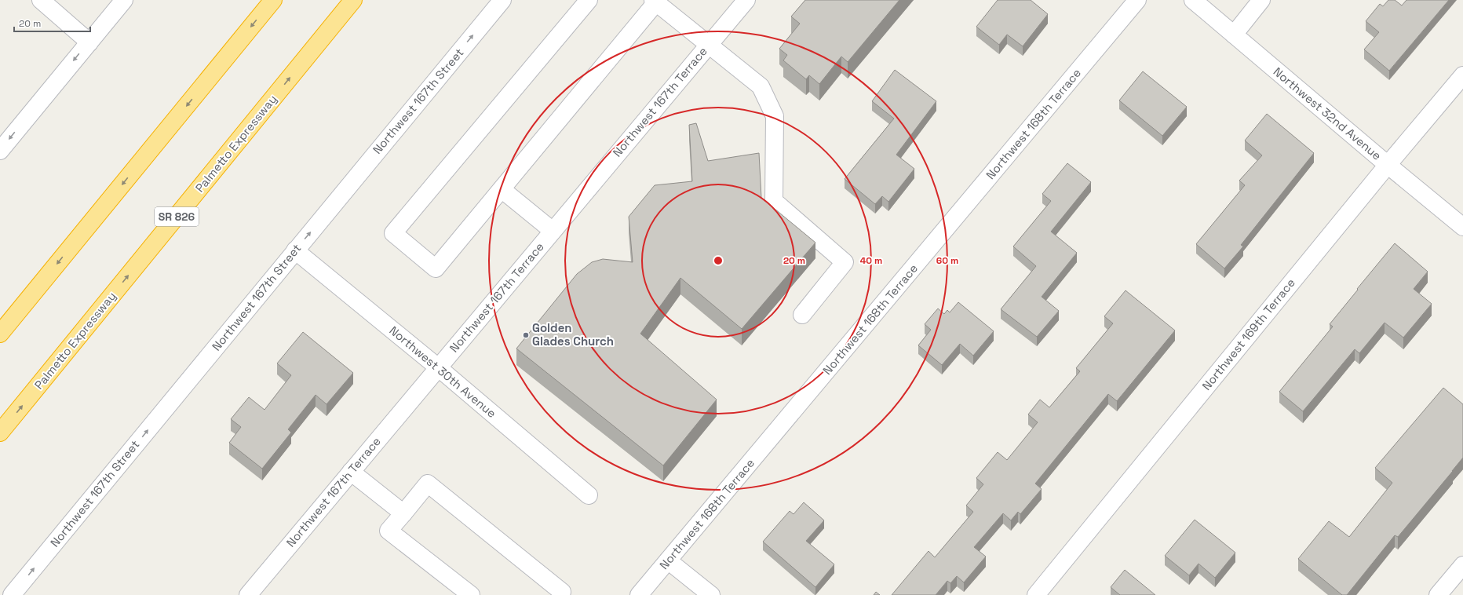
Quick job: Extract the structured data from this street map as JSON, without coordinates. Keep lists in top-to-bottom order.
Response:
{
  "streets": {
    "highway": ["Palmetto Expressway", "SR 826"],
    "street": [
      "Northwest 167th Street",
      "Northwest 167th Terrace",
      "Northwest 32nd Avenue",
      "Northwest 168th Terrace",
      "Northwest 169th Terrace",
      "Northwest 30th Avenue"
    ]
  },
  "crossings": [
    ["Northwest 167th Street", "Northwest 30th Avenue"],
    ["Northwest 167th Terrace", "Northwest 30th Avenue"],
    ["Northwest 32nd Avenue", "Northwest 169th Terrace"]
  ],
  "one_way": ["Northwest 167th Street"],
  "places": ["Golden Glades Church"],
  "scale_bar": "20 m",
  "rings": ["20 m", "40 m", "60 m"]
}
